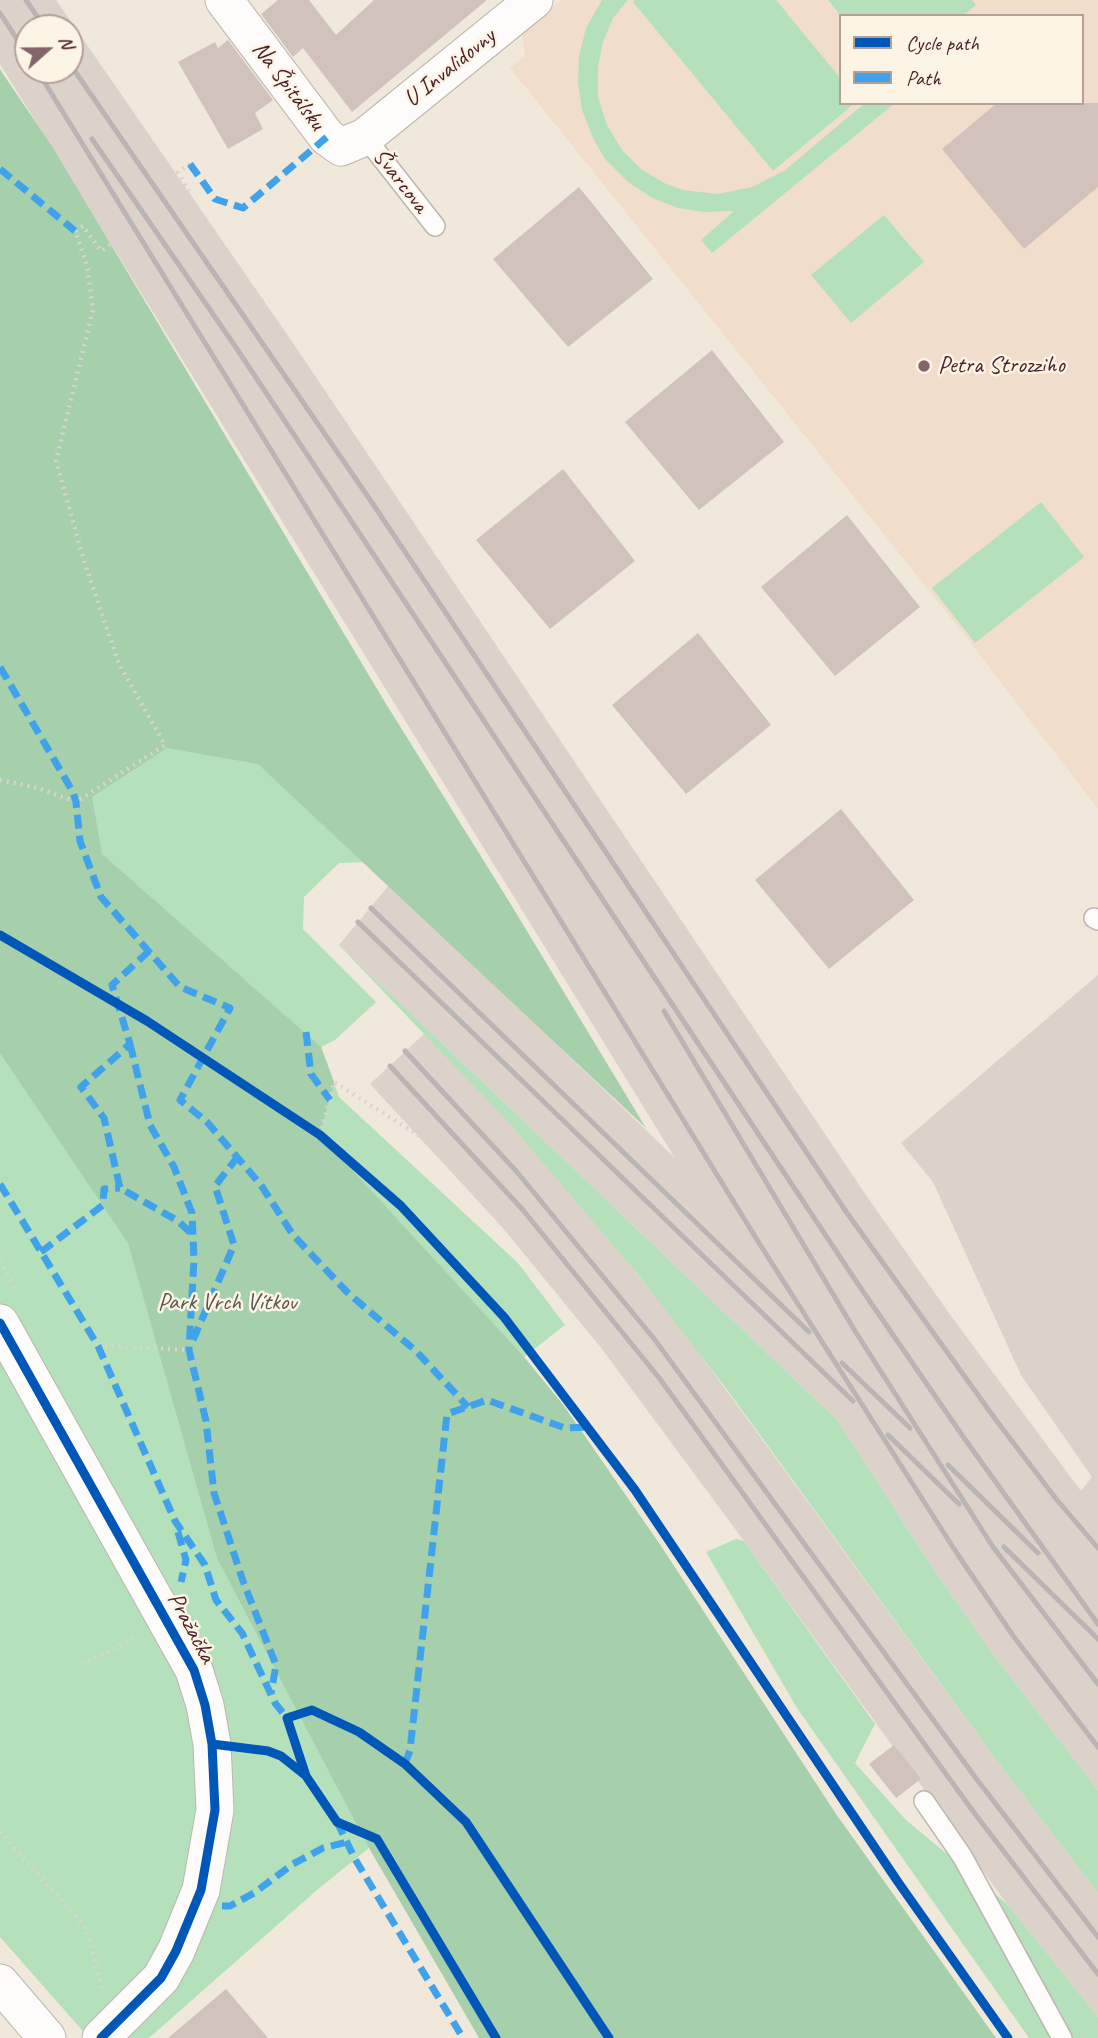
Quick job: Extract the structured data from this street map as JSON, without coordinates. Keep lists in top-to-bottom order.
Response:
{
  "streets": {
    "street": ["U Invalidovny", "Na Špitálsku", "Pražačka"],
    "lane": ["Švarcova"]
  },
  "crossings": [
    ["U Invalidovny", "Na Špitálsku"],
    ["U Invalidovny", "Švarcova"],
    ["Na Špitálsku", "Švarcova"]
  ],
  "parks": ["Park Vrch Vítkov"],
  "places": ["Petra Strozziho"],
  "legend": ["Cycle path", "Path"],
  "north": "right"
}
